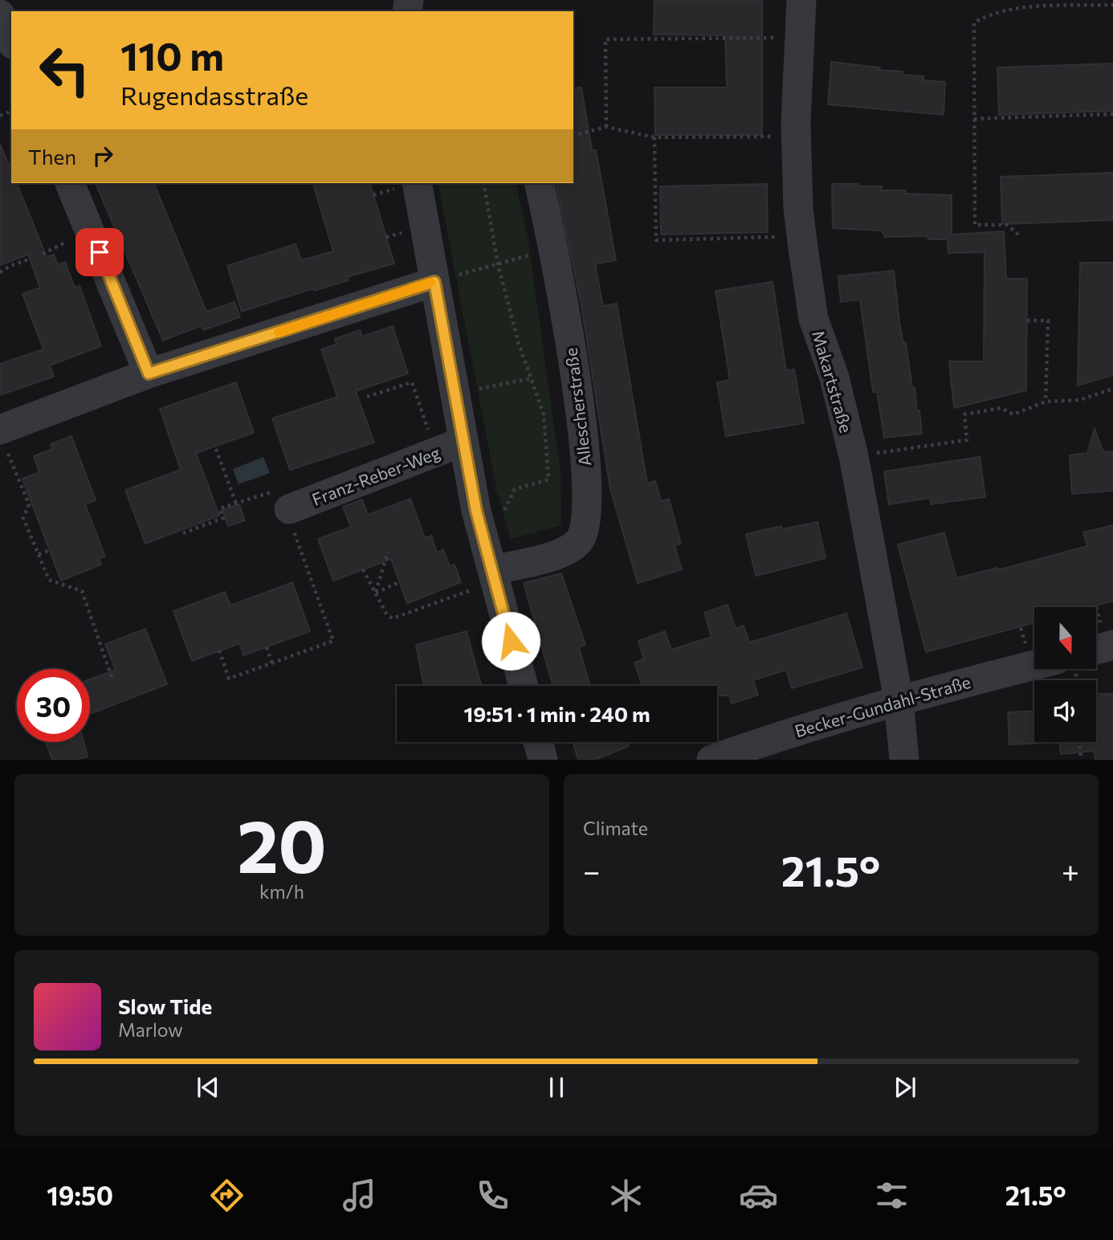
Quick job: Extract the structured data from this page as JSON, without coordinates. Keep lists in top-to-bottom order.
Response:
{
  "streets": {
    "street": [
      "Makartstraße",
      "Allescherstraße",
      "Franz-Reber-Weg",
      "Becker-Gundahl-Straße"
    ]
  },
  "crossings": [
    ["Makartstraße", "Becker-Gundahl-Straße"]
  ],
  "north": "bottom",
  "page": {
    "turn": ["110 m", "Rugendasstraße"],
    "then": "Then",
    "limit": "30",
    "trip": "19:51 · 1 min · 240 m",
    "tile": [
      ["20", "km/h"],
      "Climate"
    ],
    "heat": ["−", "21.5°", "+"],
    "song": ["Slow Tide", "Marlow"],
    "tabs": ["19:50", "21.5°"]
  }
}
